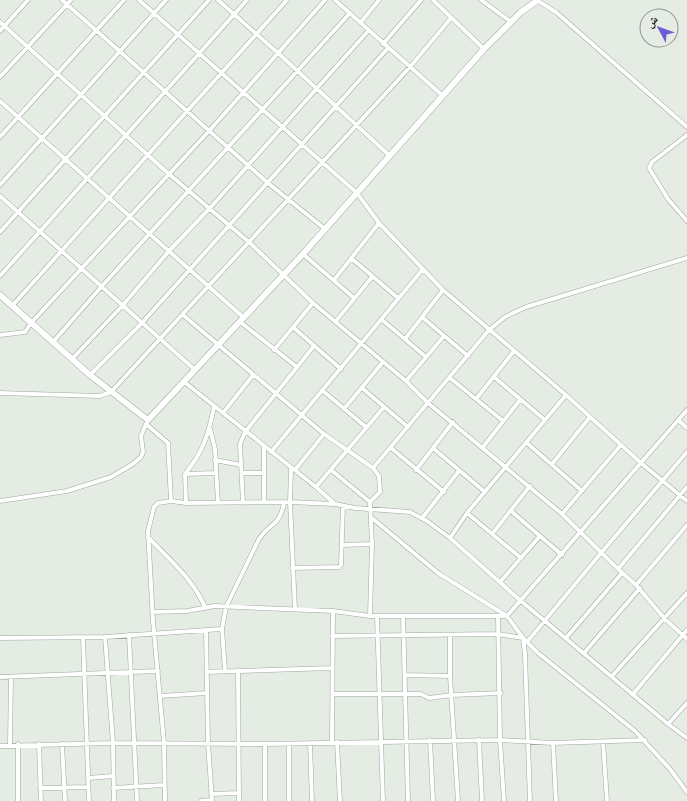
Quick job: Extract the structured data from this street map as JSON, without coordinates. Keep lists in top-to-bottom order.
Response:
{
  "north": "top left"
}
